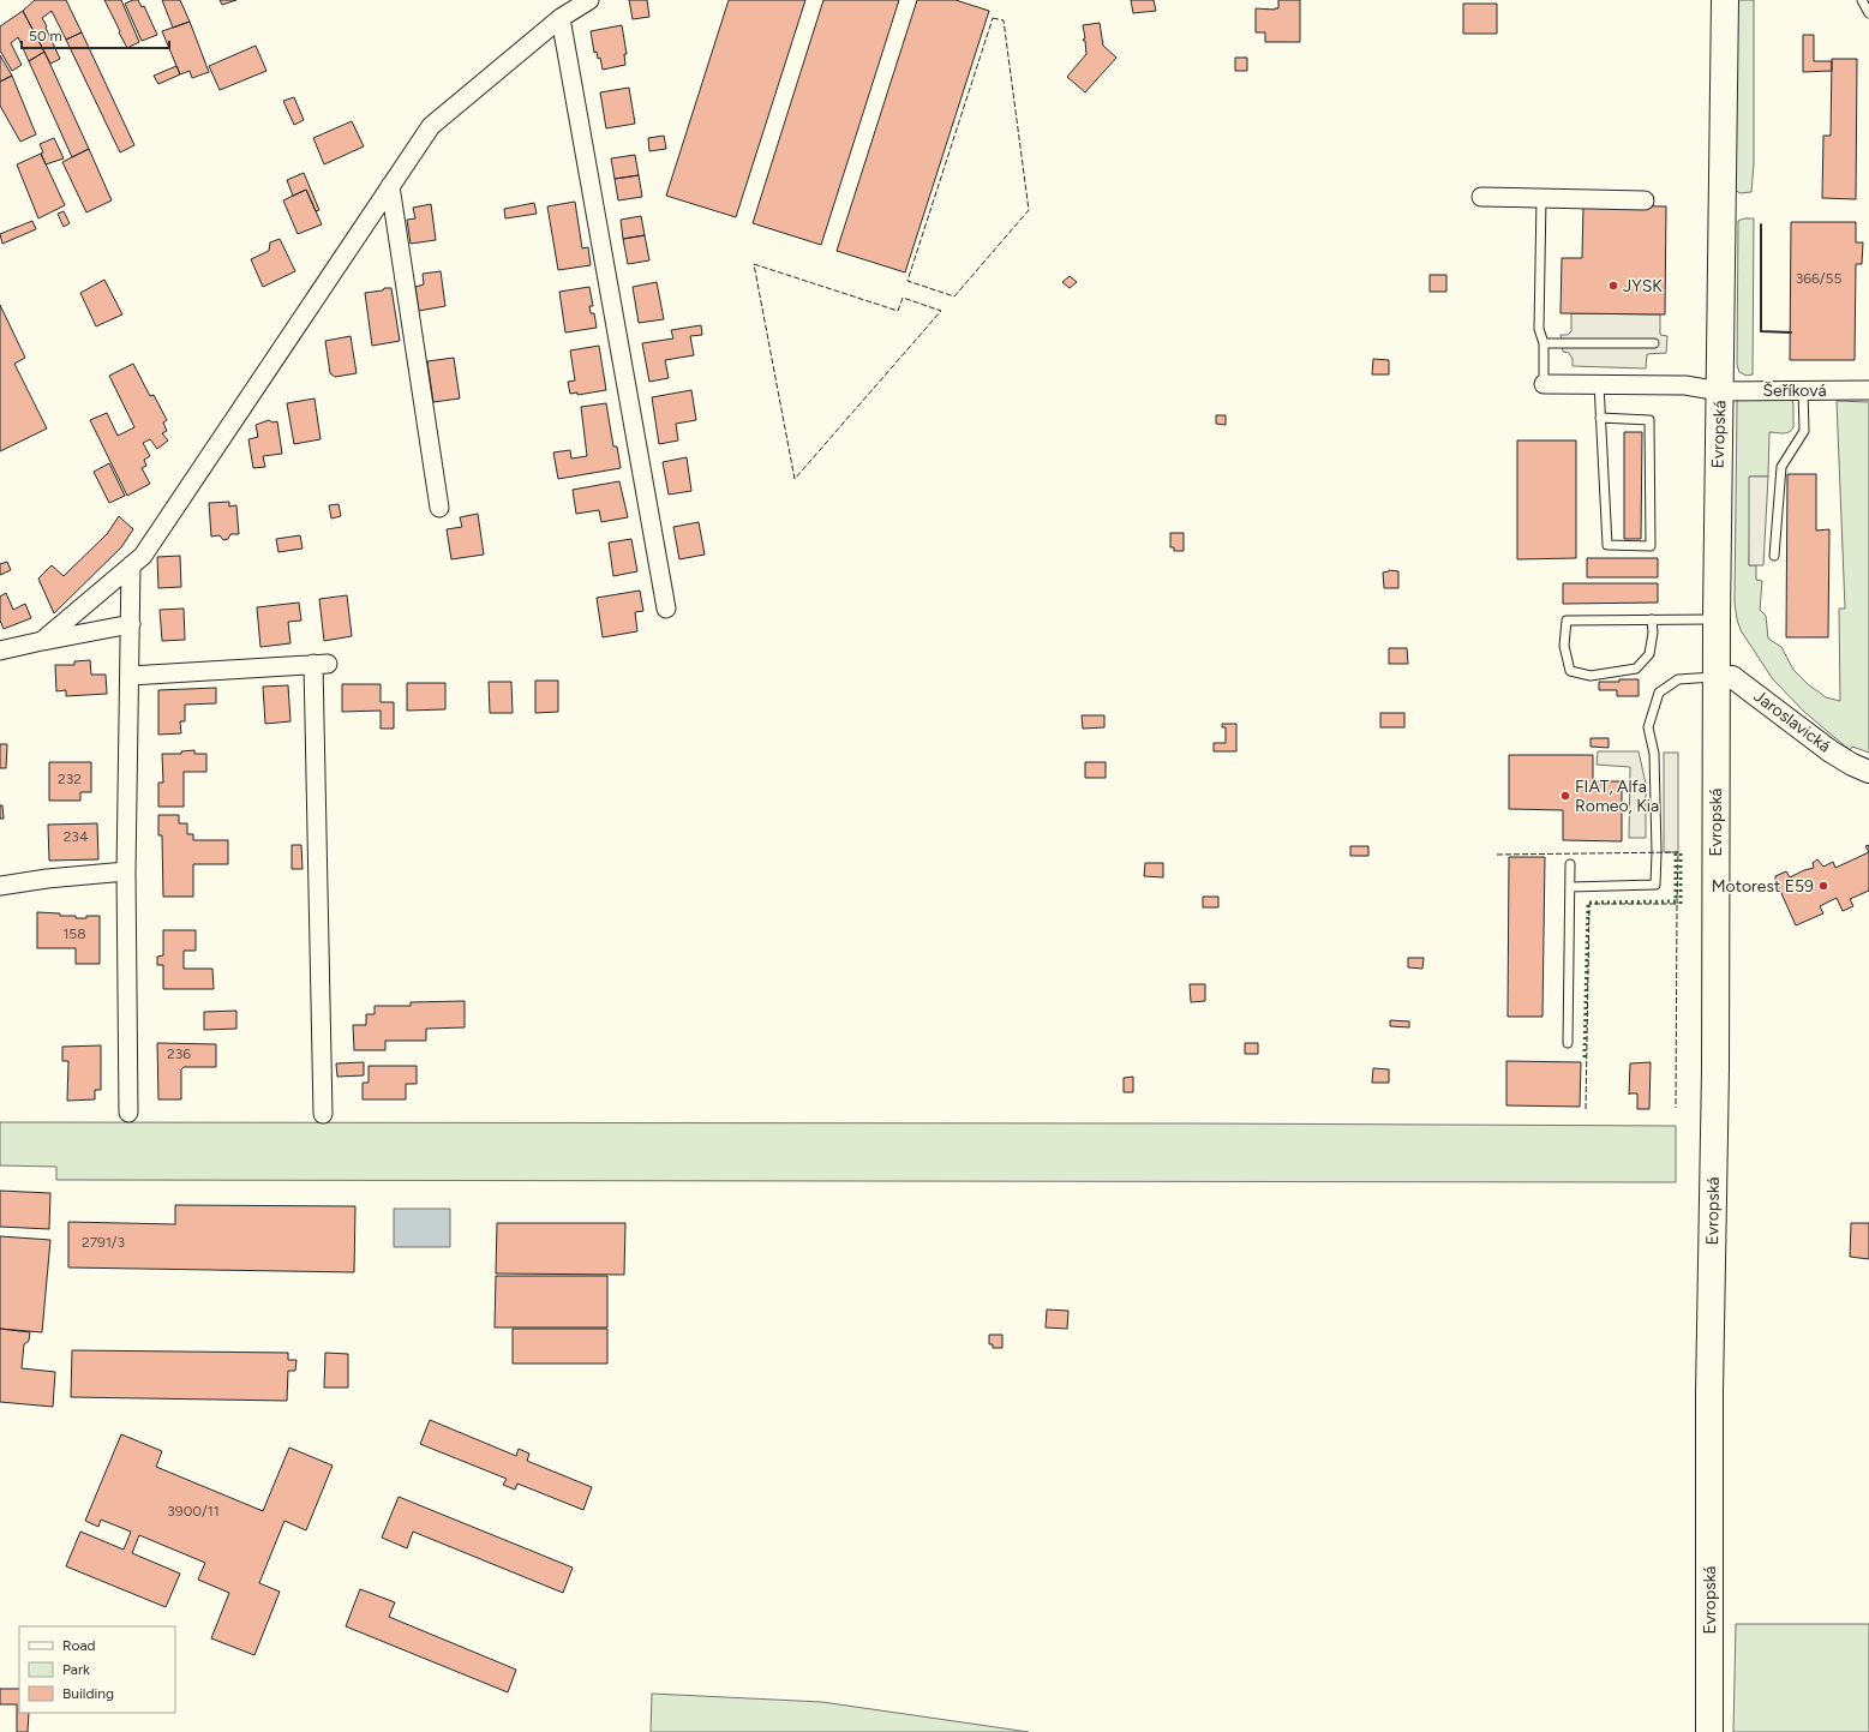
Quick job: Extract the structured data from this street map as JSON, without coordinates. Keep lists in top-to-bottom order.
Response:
{
  "streets": {
    "main road": ["Evropská"],
    "street": ["Šeříková", "Jaroslavická"]
  },
  "crossings": [
    ["Šeříková", "Evropská"],
    ["Evropská", "Jaroslavická"]
  ],
  "places": ["JYSK", "FIAT, Alfa Romeo, Kia", "Motorest E59"],
  "house_numbers": [
    "366/55",
    "232",
    "234",
    "158",
    "236",
    "2791/3",
    "3900/11"
  ],
  "legend": ["Road", "Park", "Building"],
  "scale_bar": "50 m"
}
